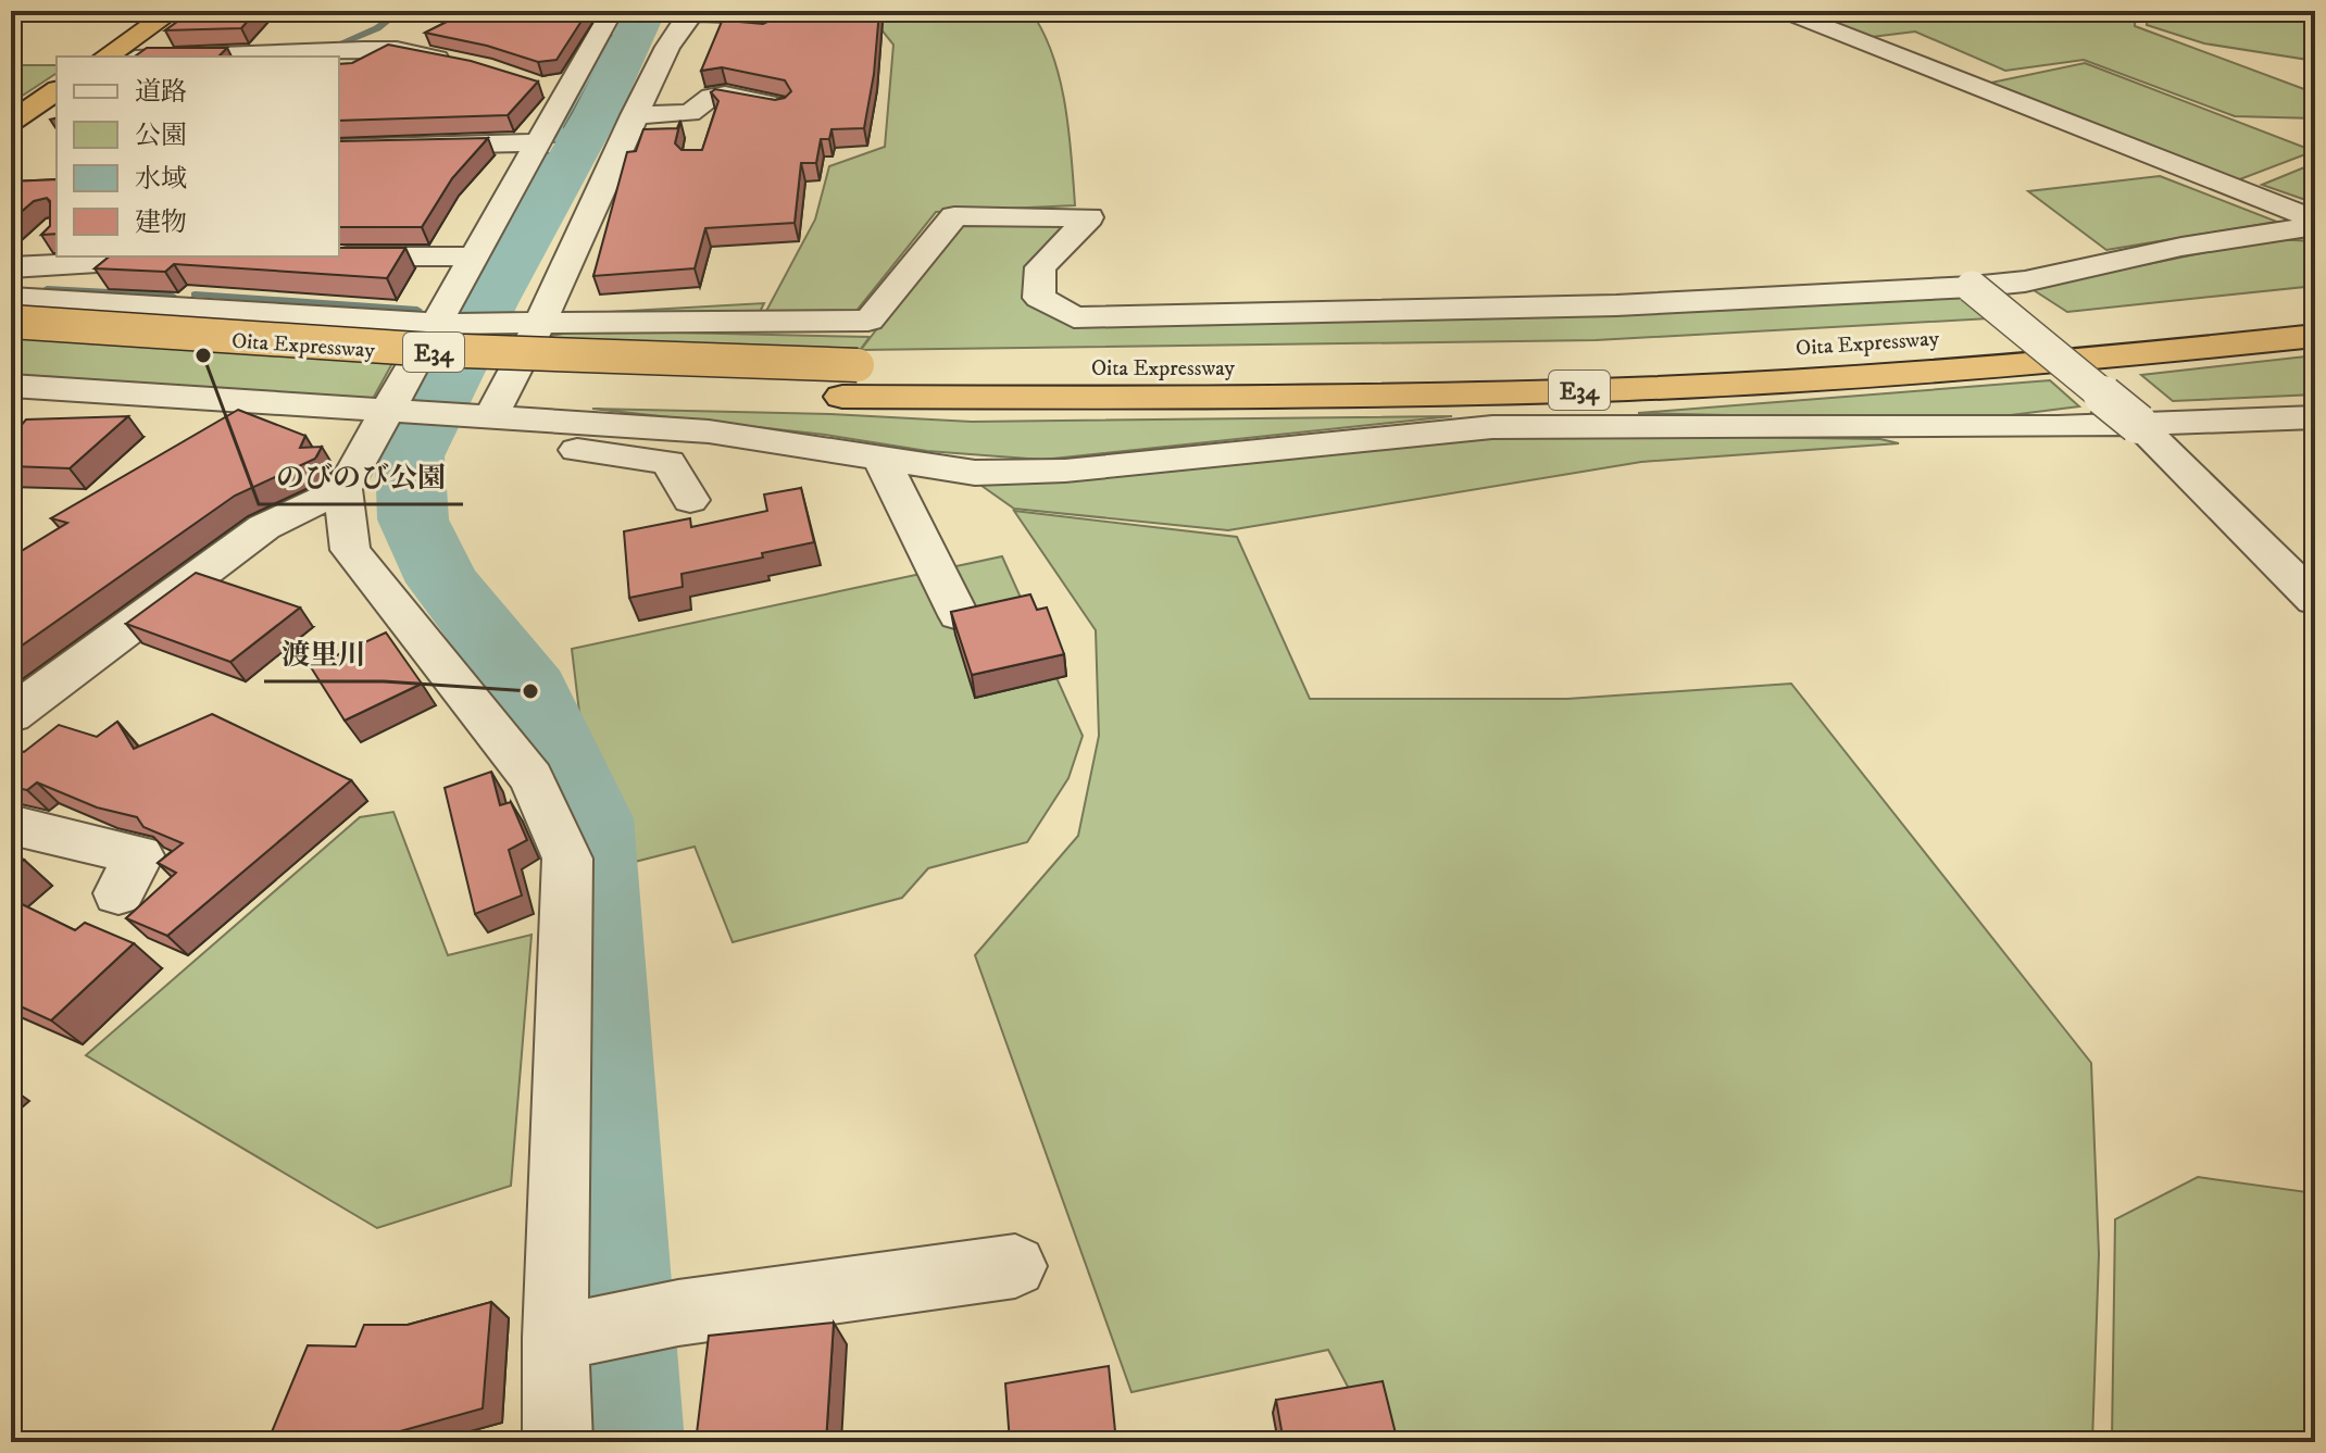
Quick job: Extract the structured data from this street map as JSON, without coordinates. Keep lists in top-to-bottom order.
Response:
{
  "streets": {
    "highway": ["Oita Expressway", "E34"]
  },
  "places": ["のびのび公園", "渡里川"],
  "legend": [
    "道路",
    "公園",
    "水域",
    "建物"
  ]
}
